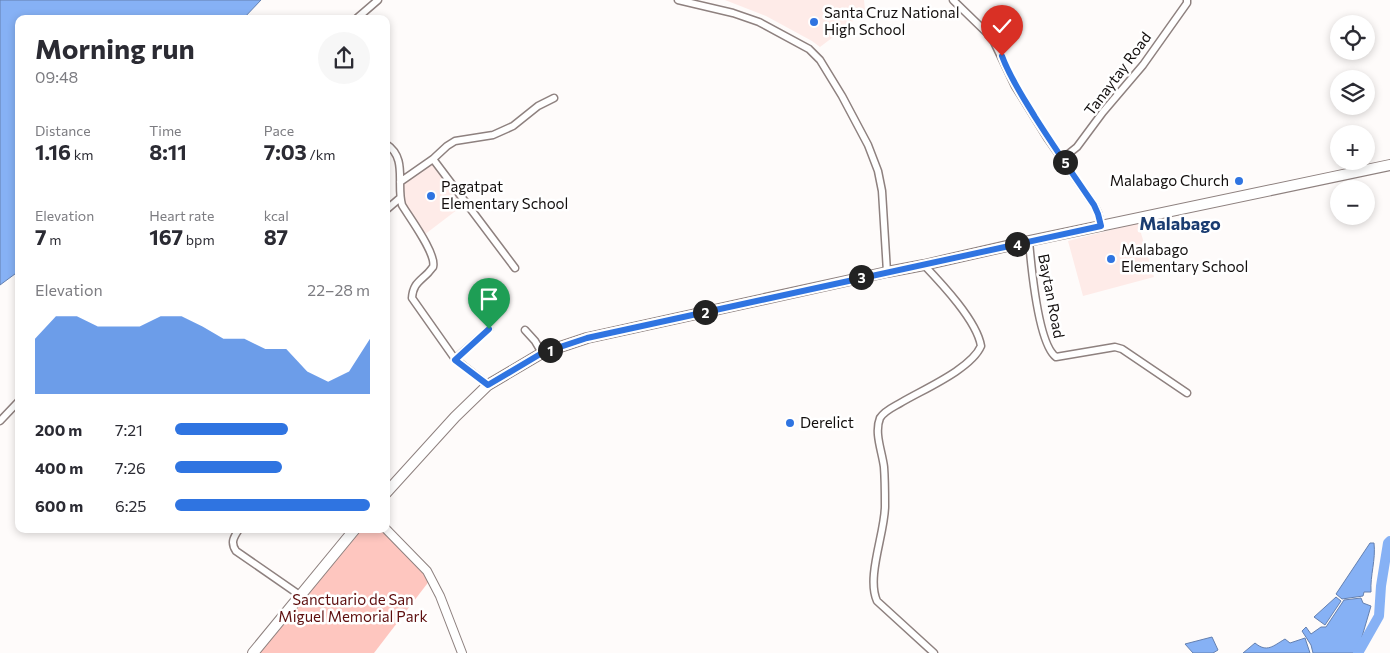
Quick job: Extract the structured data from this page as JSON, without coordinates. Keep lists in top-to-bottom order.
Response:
{
  "streets": {
    "street": ["Tanaytay Road", "Baytan Road"]
  },
  "districts": ["Malabago"],
  "parks": ["Sanctuario de San Miguel Memorial Park"],
  "places": [
    "Santa Cruz National High School",
    "Malabago Church",
    "Pagatpat Elementary School",
    "Malabago Elementary School",
    "Derelict"
  ],
  "page": {
    "map_buttons": ["+", "−"],
    "heading": ["Morning run", "09:48"],
    "stats": [
      ["Distance", "1.16 km"],
      ["Time", "8:11"],
      ["Pace", "7:03 /km"],
      ["Elevation", "7 m"],
      ["Heart rate", "167 bpm"],
      ["kcal", "87"]
    ],
    "pins": [
      "5",
      "4",
      "3",
      "2",
      "1"
    ],
    "chart": ["Elevation", "22–28 m"],
    "list": [
      {
        "name": "200 m",
        "note": "7:21"
      },
      {
        "name": "400 m",
        "note": "7:26"
      },
      {
        "name": "600 m",
        "note": "6:25"
      }
    ]
  }
}
